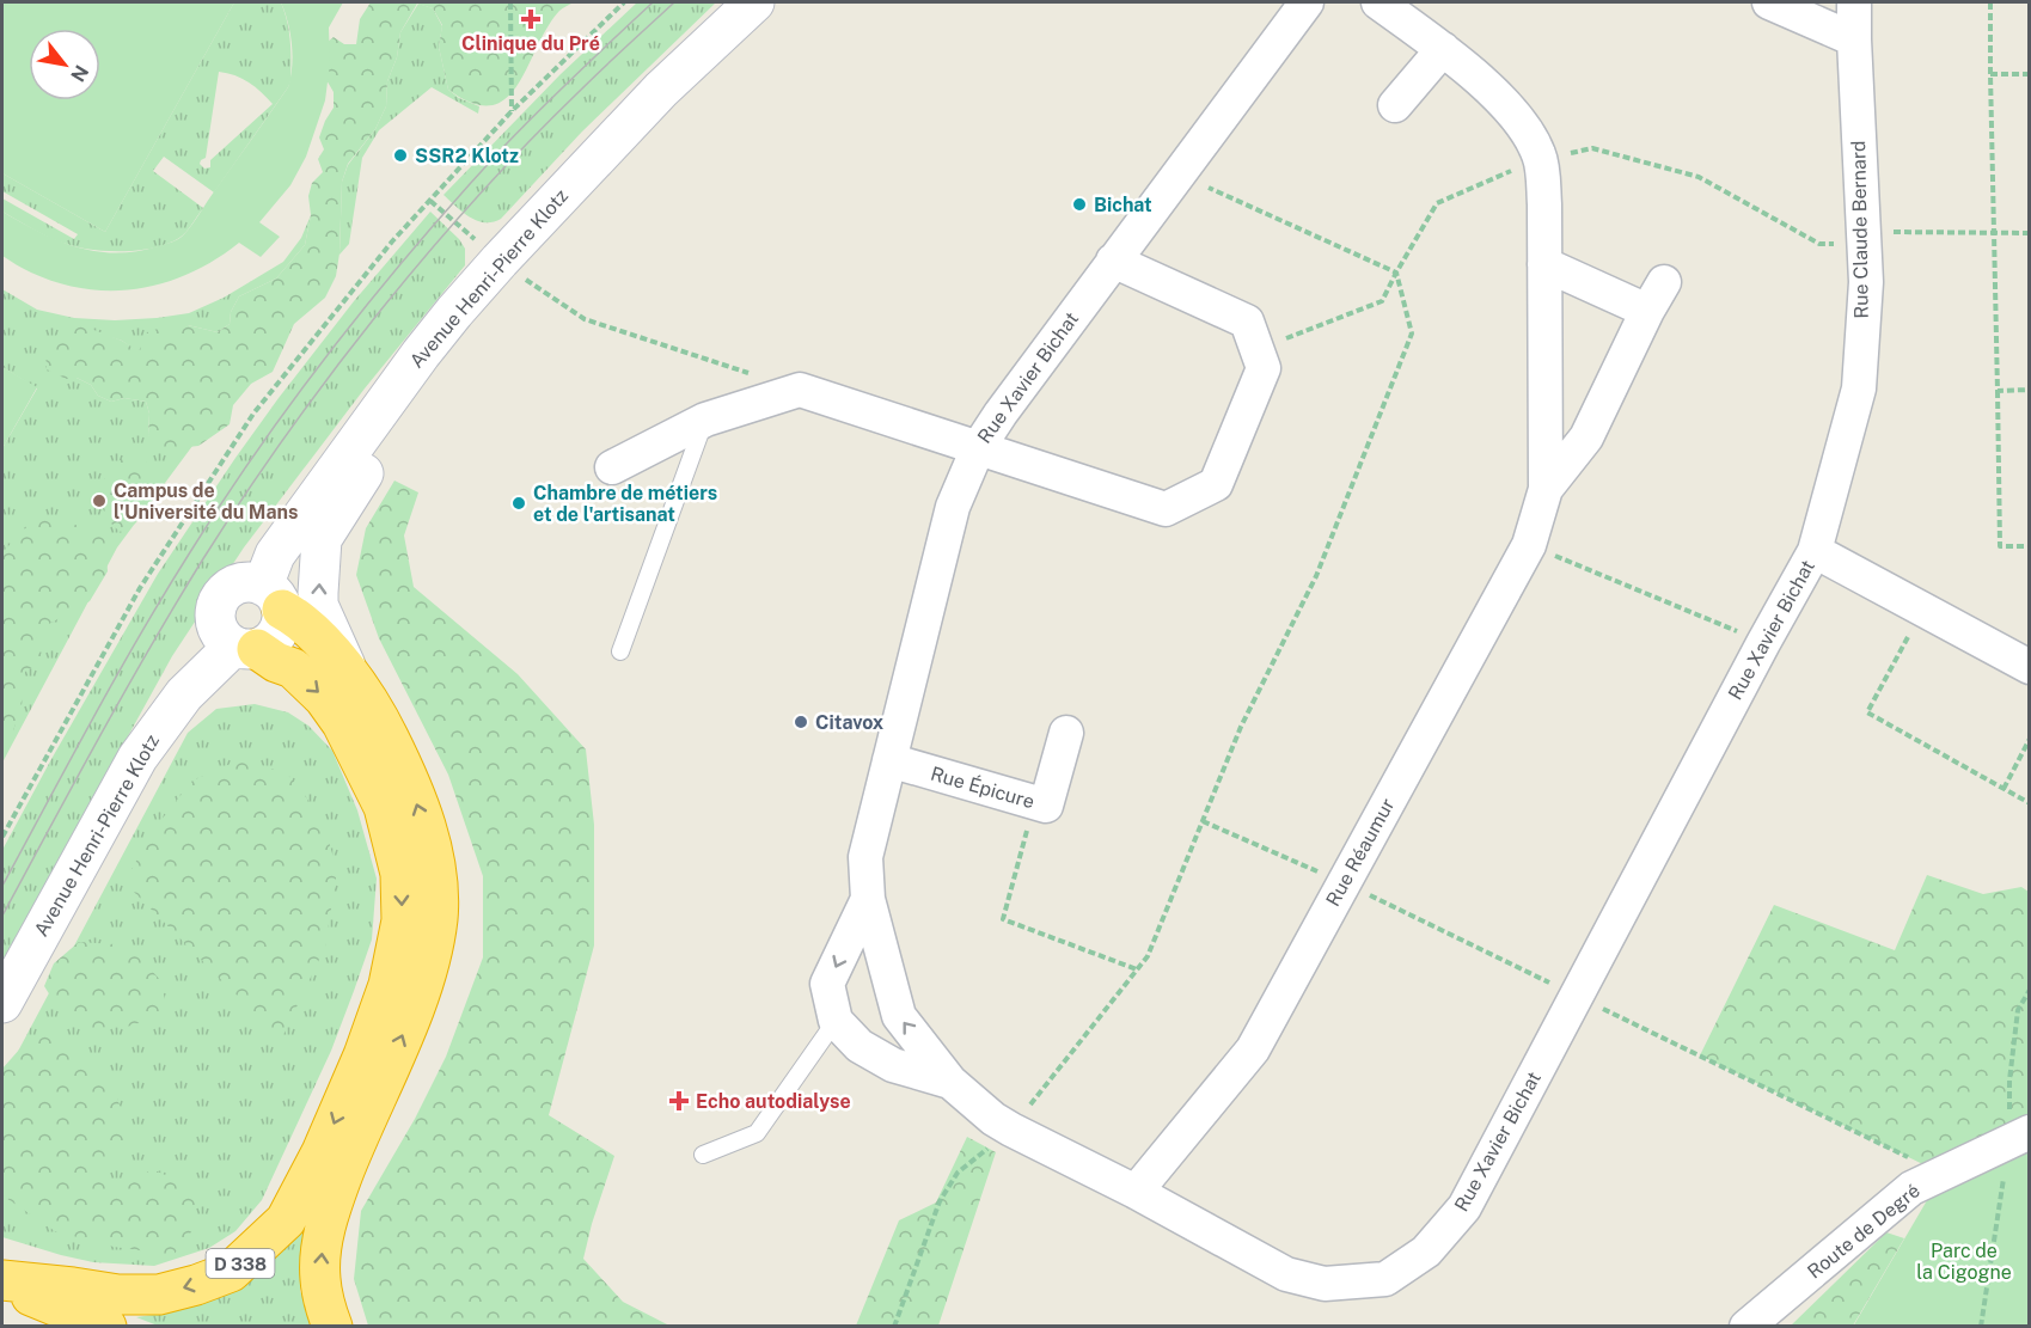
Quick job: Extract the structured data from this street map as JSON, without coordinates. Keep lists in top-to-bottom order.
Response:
{
  "streets": {
    "highway": ["D 338"],
    "street": [
      "Rue Claude Bernard",
      "Avenue Henri-Pierre Klotz",
      "Rue Xavier Bichat",
      "Rue Épicure",
      "Rue Réaumur",
      "Route de Degré"
    ]
  },
  "crossings": [
    ["Rue Claude Bernard", "Rue Xavier Bichat"],
    ["Avenue Henri-Pierre Klotz", "D 338"],
    ["Rue Xavier Bichat", "Rue Épicure"],
    ["Rue Xavier Bichat", "Rue Réaumur"]
  ],
  "parks": ["Parc de la Cigogne"],
  "places": {
    "health": ["Clinique du Pré", "Echo autodialyse"],
    "other": [
      "SSR2 Klotz",
      "Bichat",
      "Campus de l'Université du Mans",
      "Chambre de métiers et de l'artisanat",
      "Citavox"
    ]
  },
  "north": "bottom right"
}
